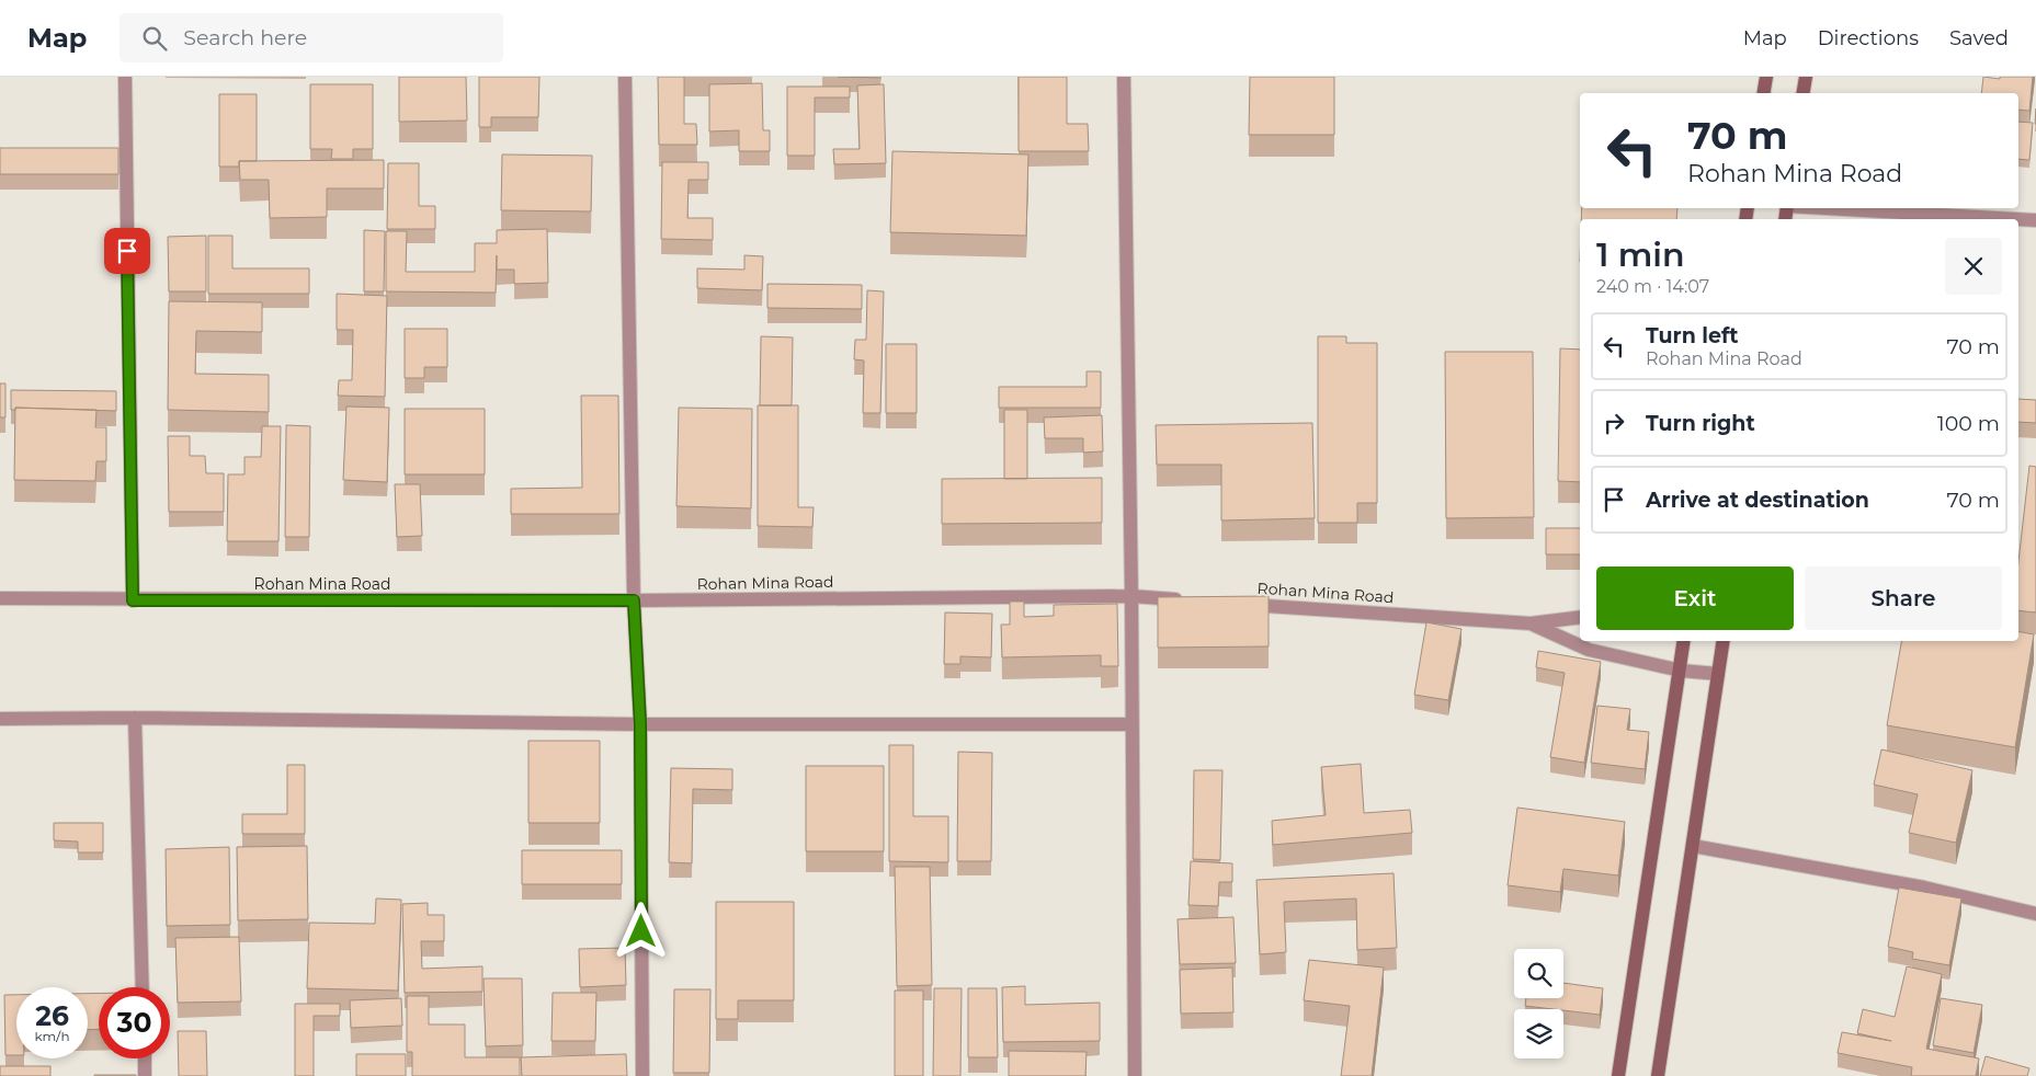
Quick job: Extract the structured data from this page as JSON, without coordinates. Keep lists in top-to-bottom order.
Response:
{
  "streets": {
    "street": ["Rohan Mina Road"]
  },
  "page": {
    "header": "Map",
    "search": "Search here",
    "nav": ["Map", "Directions", "Saved"],
    "turn": ["70 m", "Rohan Mina Road"],
    "heading": ["1 min", "240 m · 14:07"],
    "list": [
      {
        "name": "Turn left",
        "note": "Rohan Mina Road",
        "value": "70 m"
      },
      {
        "name": "Turn right",
        "value": "100 m"
      },
      {
        "name": "Arrive at destination",
        "value": "70 m"
      }
    ],
    "buttons": ["Exit", "Share"],
    "speed": "26 km/h",
    "limit": "30"
  }
}
